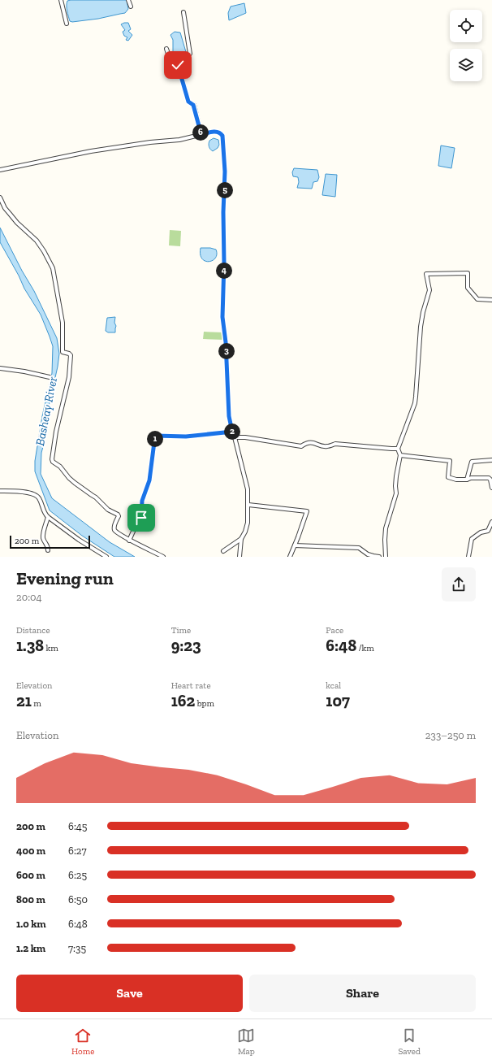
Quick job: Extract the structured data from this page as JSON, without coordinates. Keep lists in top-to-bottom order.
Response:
{
  "water": ["Basheay River"],
  "scale_bar": "200 m",
  "page": {
    "pins": [
      "6",
      "5",
      "4",
      "3",
      "2",
      "1"
    ],
    "scale": "200 m",
    "heading": ["Evening run", "20:04"],
    "stats": [
      ["Distance", "1.38 km"],
      ["Time", "9:23"],
      ["Pace", "6:48 /km"],
      ["Elevation", "21 m"],
      ["Heart rate", "162 bpm"],
      ["kcal", "107"]
    ],
    "chart": ["Elevation", "233–250 m"],
    "list": [
      {
        "name": "200 m",
        "note": "6:45"
      },
      {
        "name": "400 m",
        "note": "6:27"
      },
      {
        "name": "600 m",
        "note": "6:25"
      },
      {
        "name": "800 m",
        "note": "6:50"
      },
      {
        "name": "1.0 km",
        "note": "6:48"
      },
      {
        "name": "1.2 km",
        "note": "7:35"
      }
    ],
    "buttons": ["Save", "Share"],
    "tabs": ["Home", "Map", "Saved"]
  }
}
